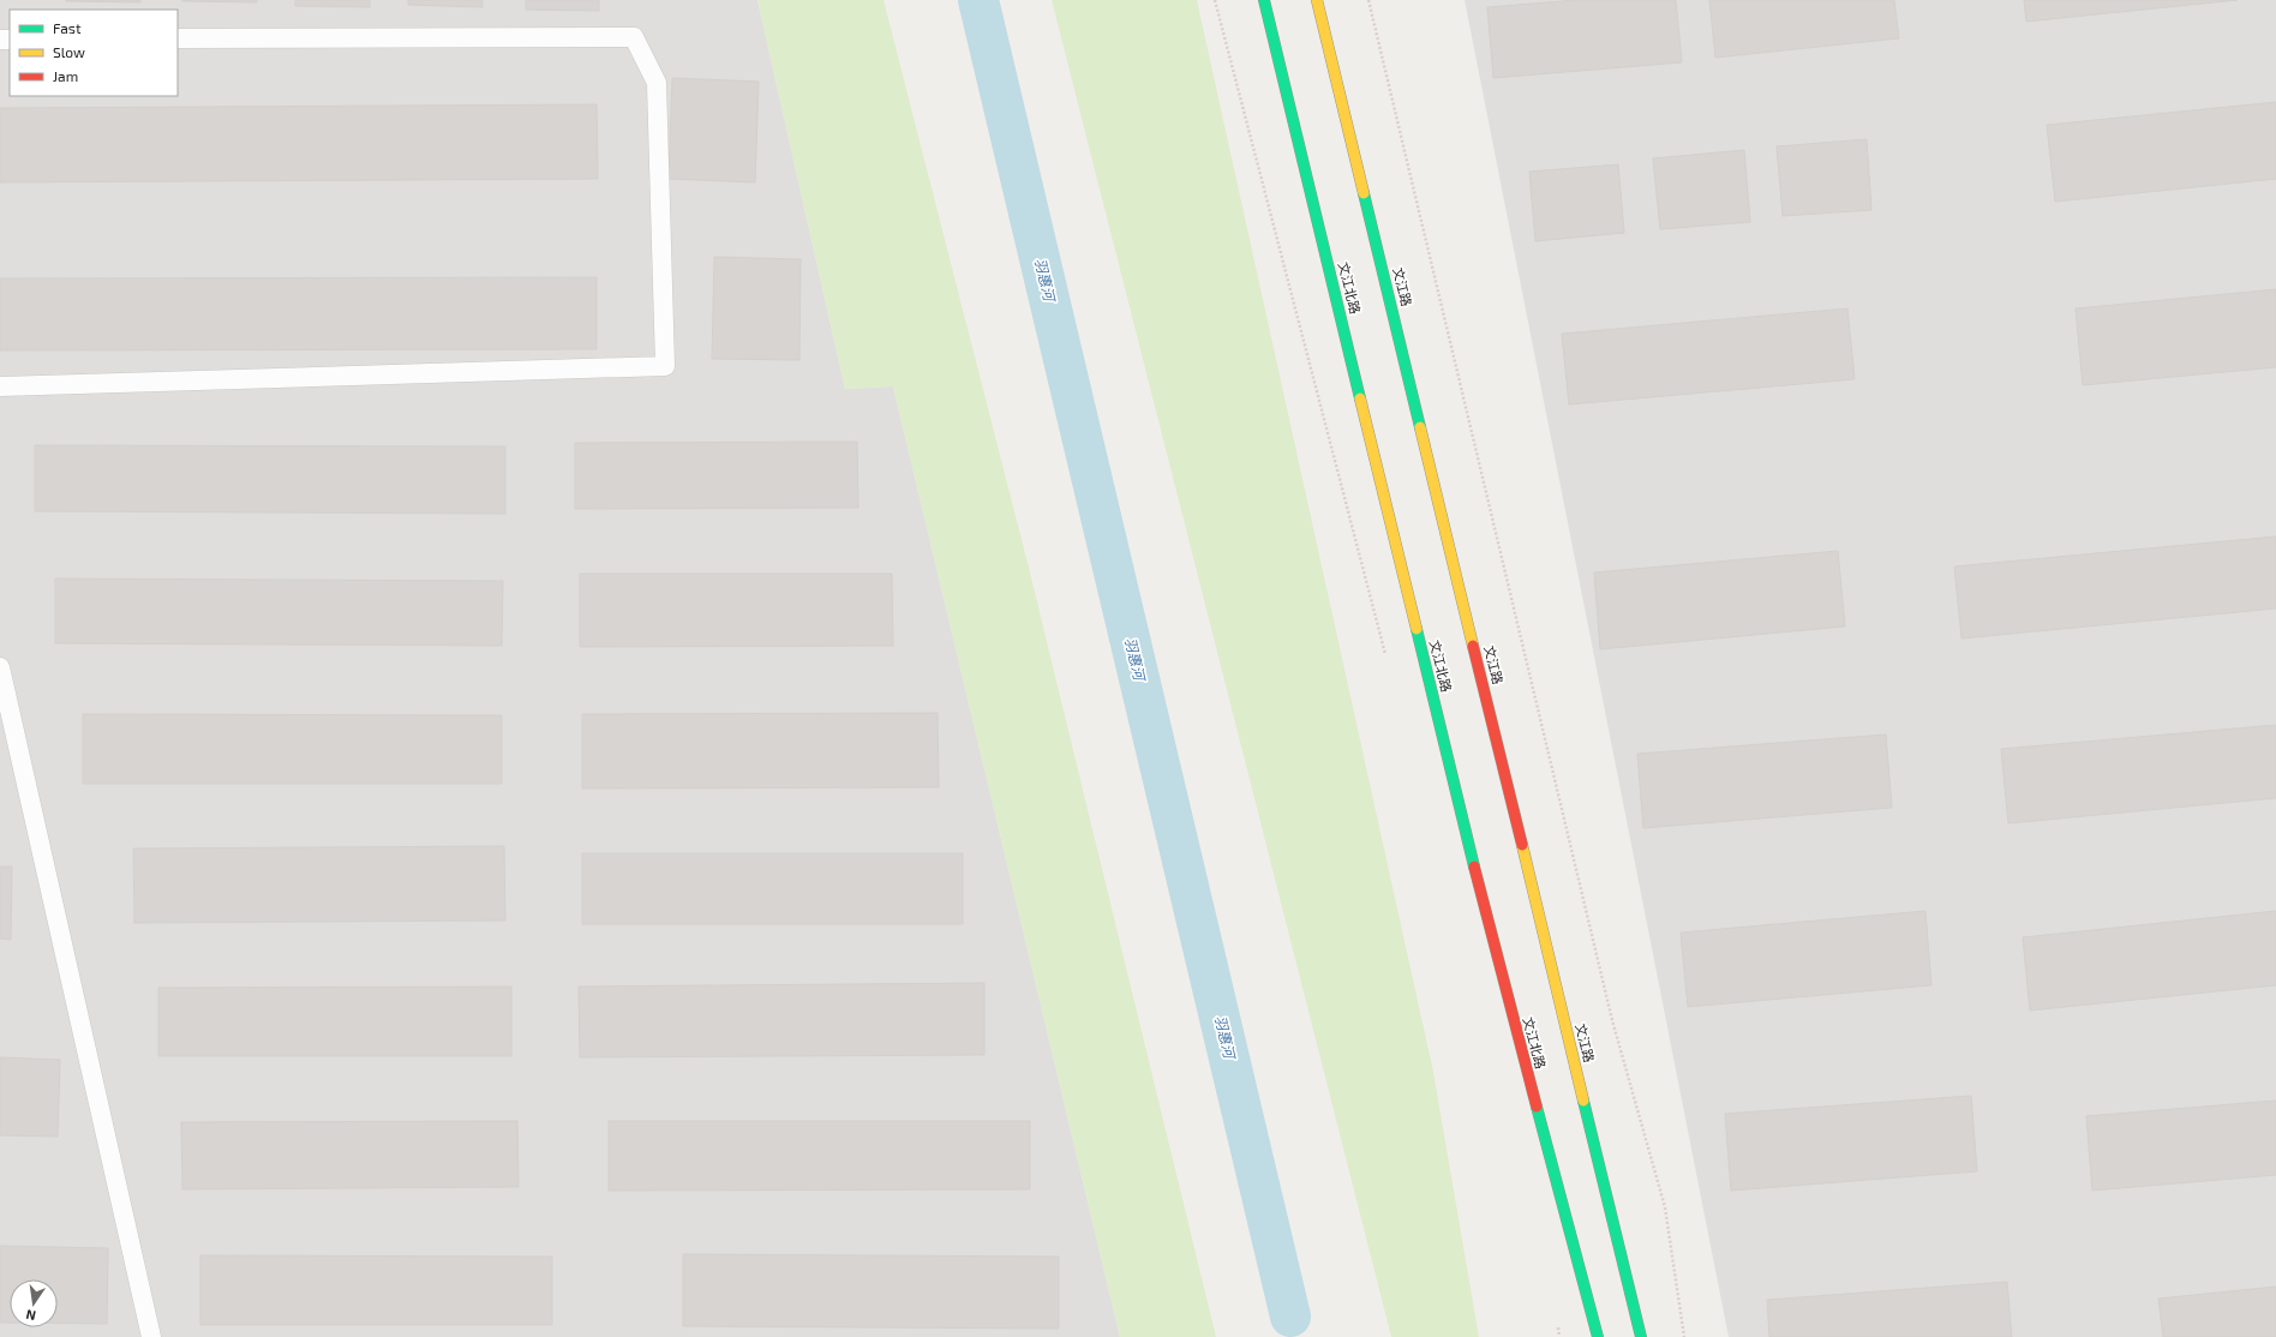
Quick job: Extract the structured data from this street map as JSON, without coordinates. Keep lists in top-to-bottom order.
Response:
{
  "streets": {
    "main road": ["文江路", "文江北路"]
  },
  "water": ["羽惠河"],
  "legend": ["Fast", "Slow", "Jam"],
  "north": "bottom"
}
